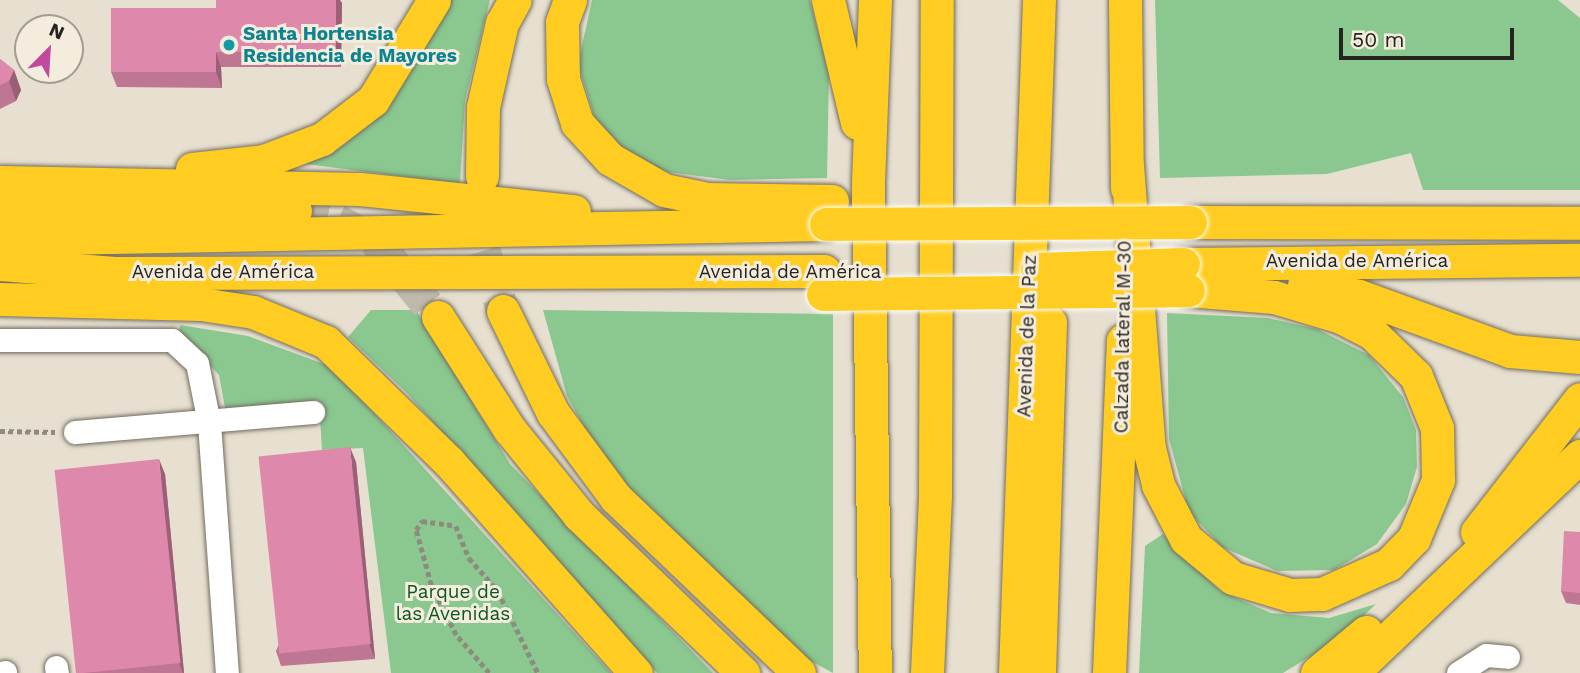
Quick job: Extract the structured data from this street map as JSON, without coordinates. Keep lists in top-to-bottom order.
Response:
{
  "streets": {
    "highway": ["Avenida de América", "Avenida de la Paz", "Calzada lateral M-30"]
  },
  "parks": ["Parque de las Avenidas"],
  "places": ["Santa Hortensia Residencia de Mayores"],
  "scale_bar": "50 m",
  "north": "top right"
}
